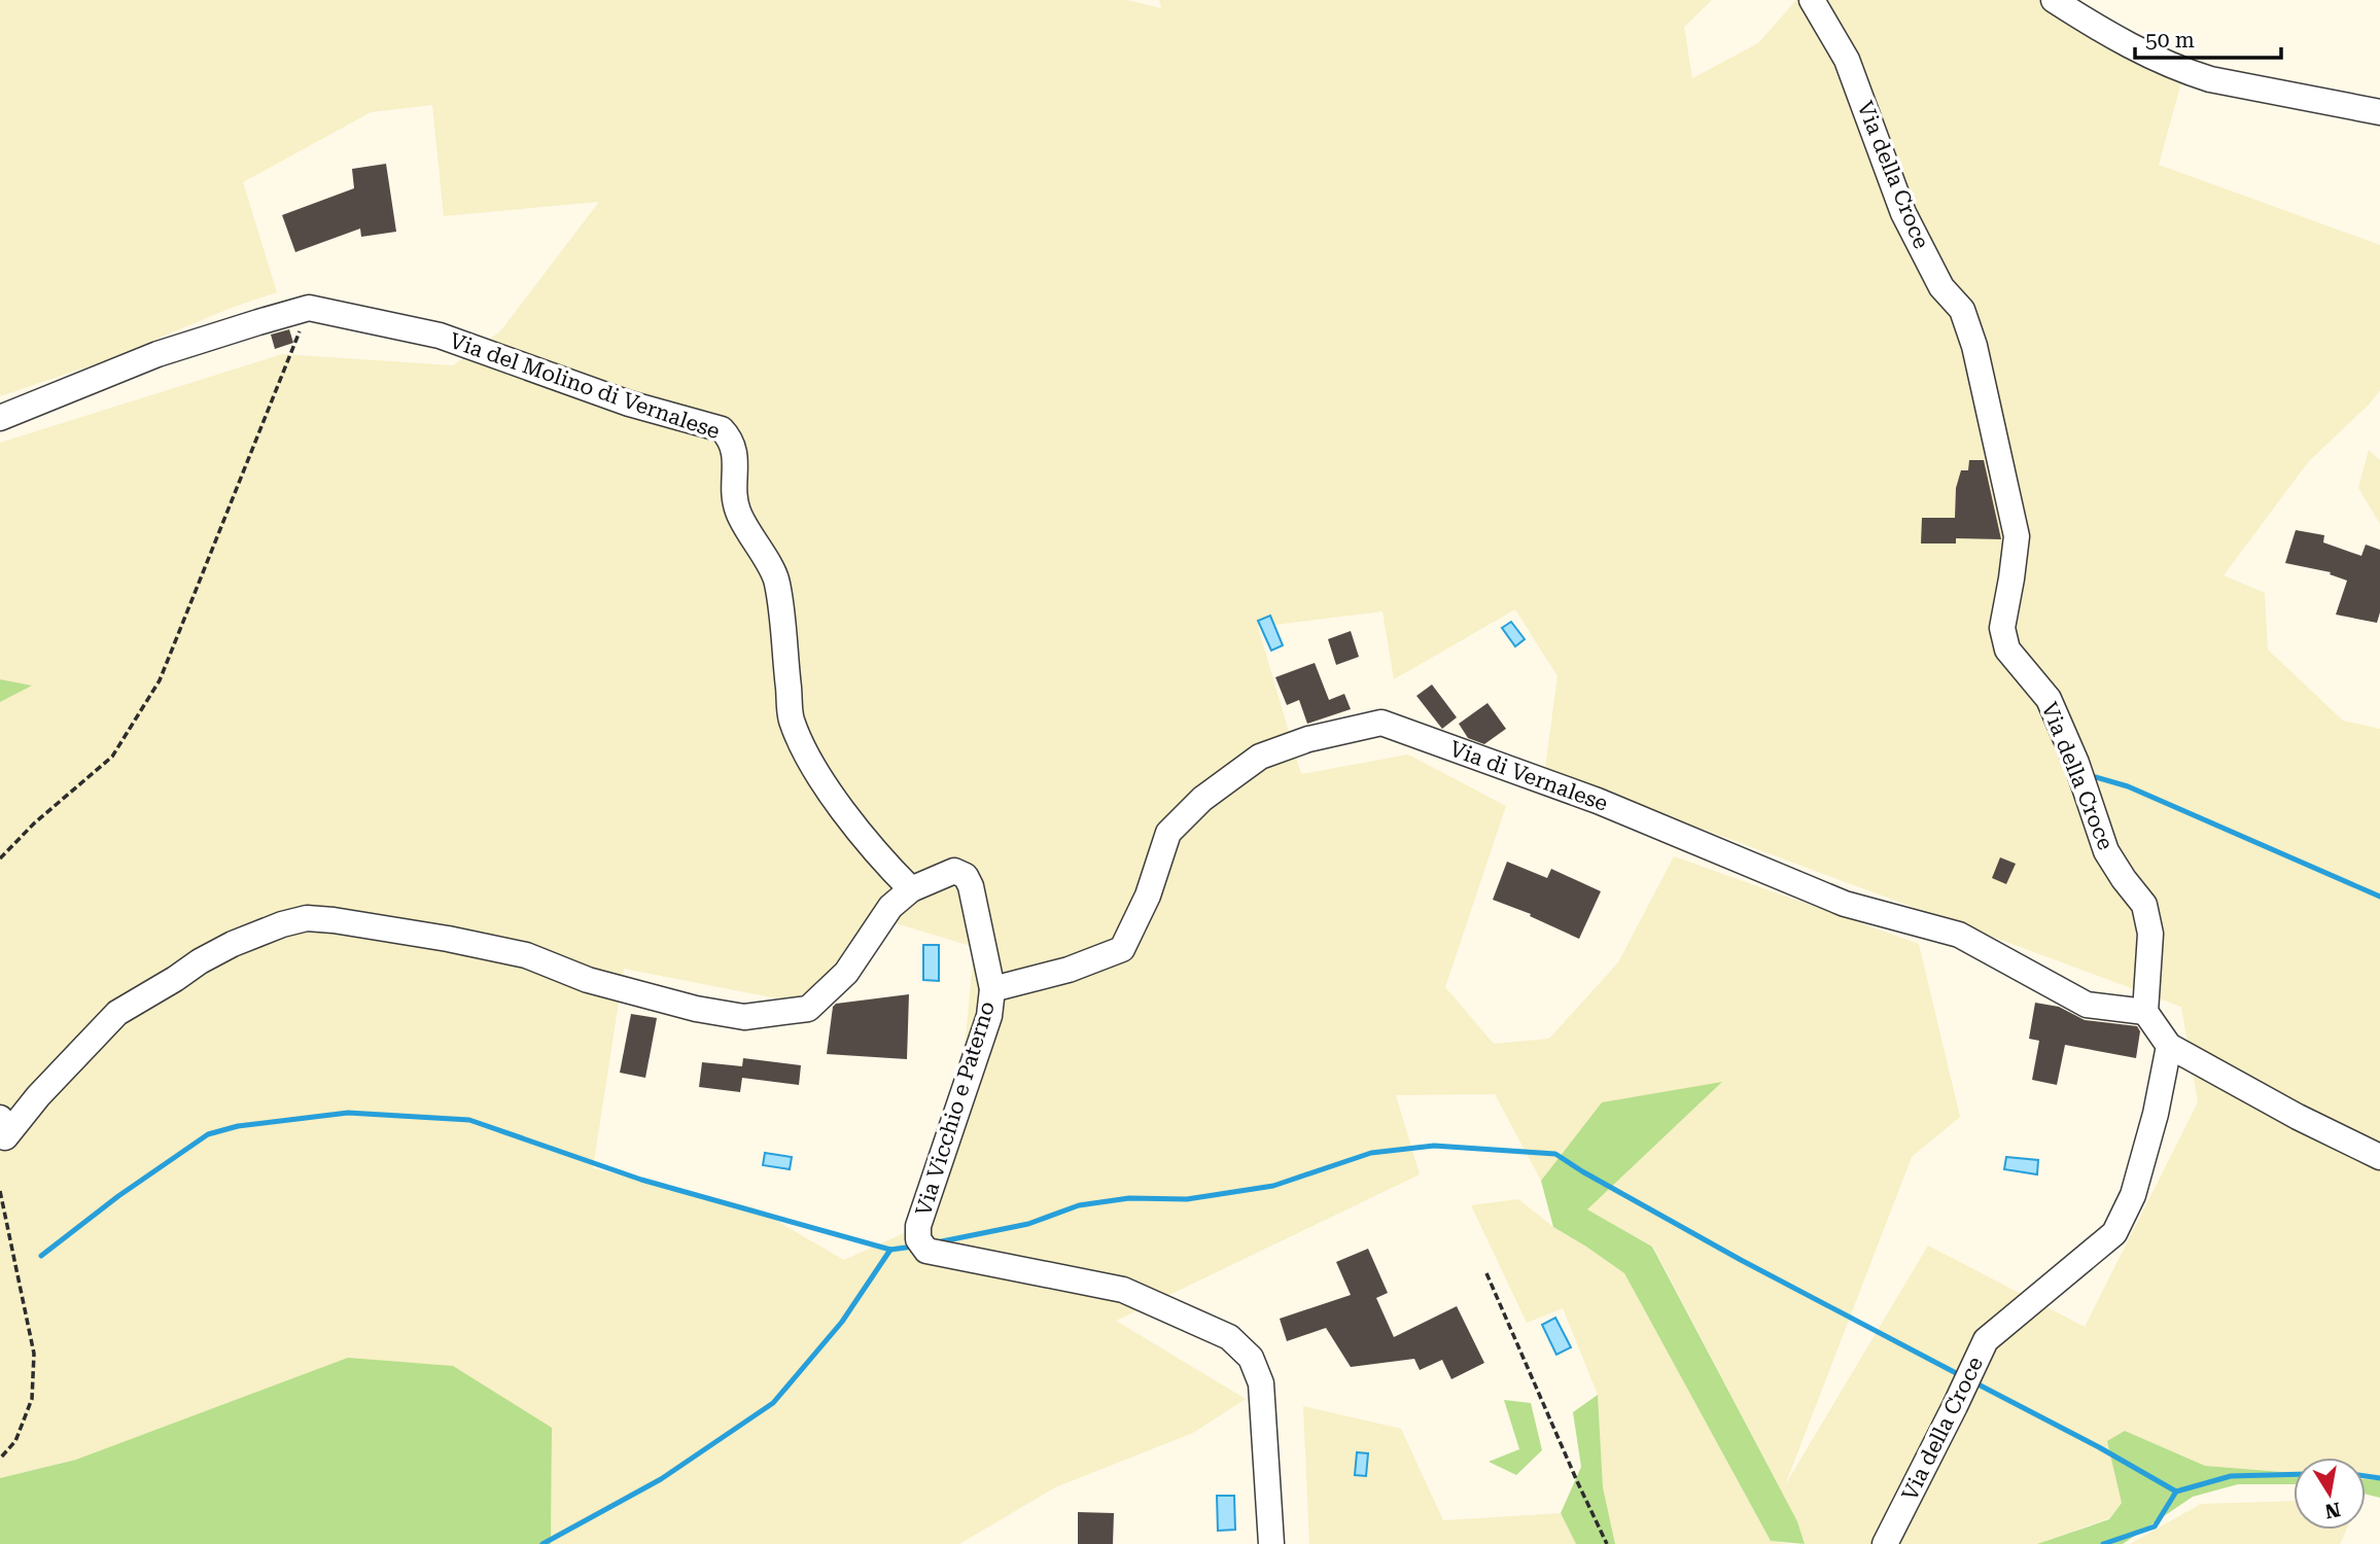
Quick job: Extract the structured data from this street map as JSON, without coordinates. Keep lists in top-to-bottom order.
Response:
{
  "streets": {
    "street": [
      "Via della Croce",
      "Via del Molino di Vernalese",
      "Via di Vernalese",
      "Via Vicchio e Paterno"
    ]
  },
  "crossings": [
    ["Via della Croce", "Via di Vernalese"],
    ["Via di Vernalese", "Via Vicchio e Paterno"]
  ],
  "scale_bar": "50 m",
  "north": "bottom"
}
